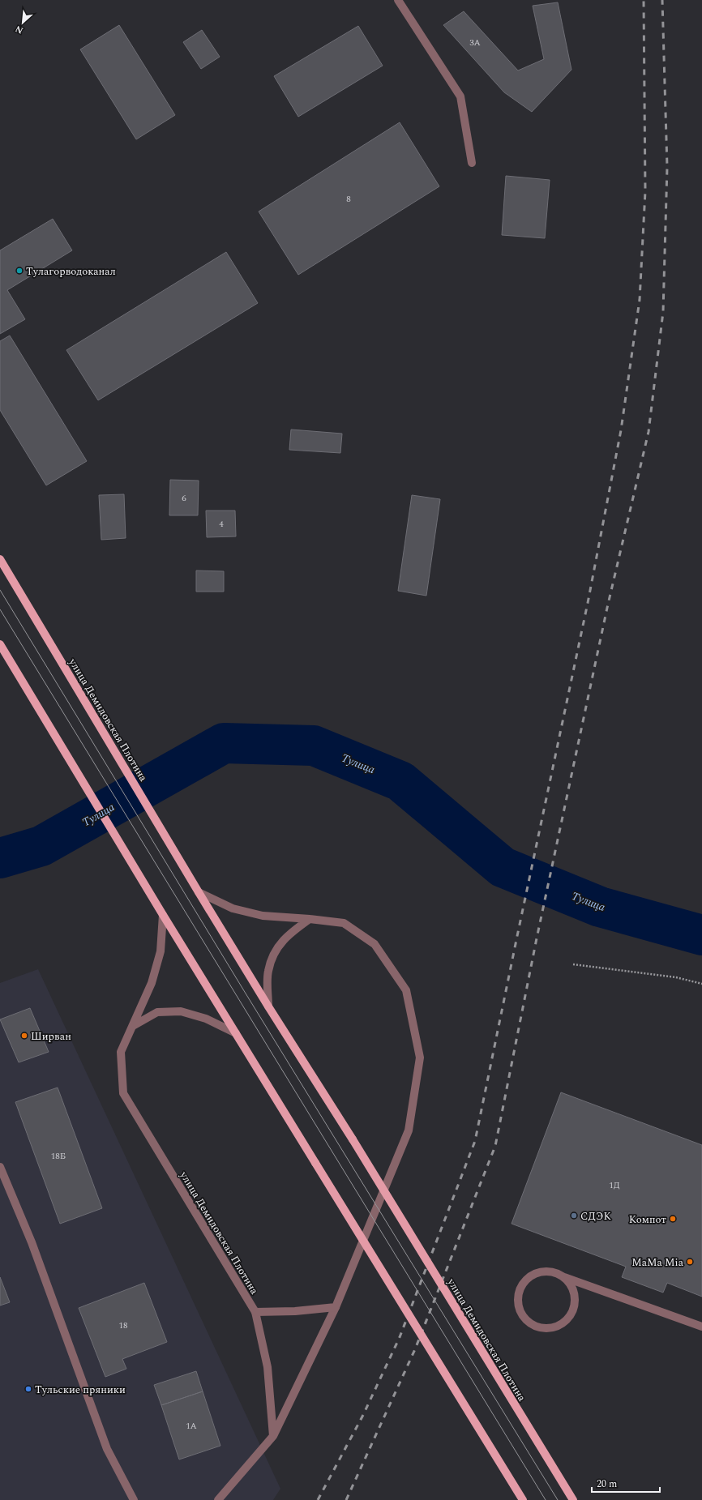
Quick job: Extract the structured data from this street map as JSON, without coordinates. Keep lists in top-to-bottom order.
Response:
{
  "streets": {
    "main road": ["улица Демидовская Плотина"]
  },
  "water": ["Тулица"],
  "places": [
    "Тулагорводоканал",
    "Ширван",
    "СДЭК",
    "Компот",
    "MaMa Mia",
    "Тульские пряники"
  ],
  "house_numbers": [
    "3А",
    "8",
    "6",
    "4",
    "18Б",
    "1Д",
    "18",
    "1А"
  ],
  "scale_bar": "20 m",
  "north": "bottom left"
}
